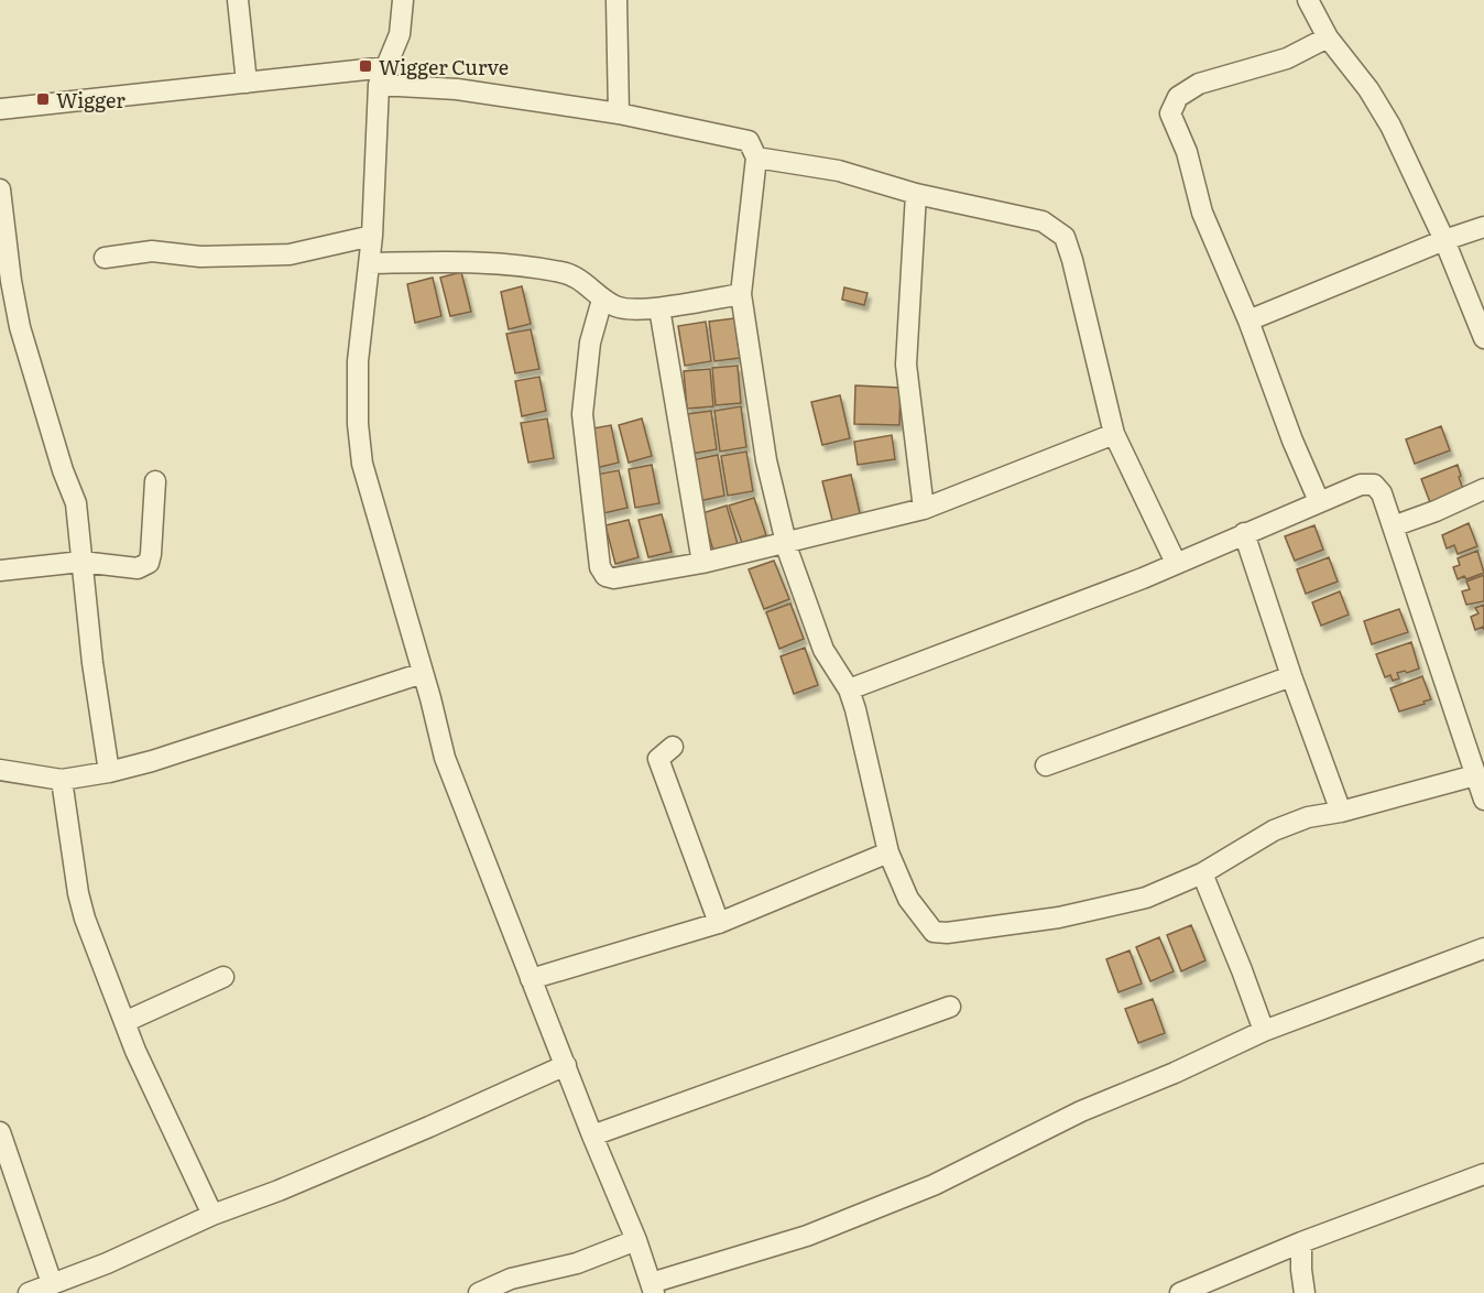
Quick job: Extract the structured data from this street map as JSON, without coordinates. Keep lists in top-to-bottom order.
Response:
{
  "places": {
    "transit": ["Wigger Curve", "Wigger"]
  }
}
